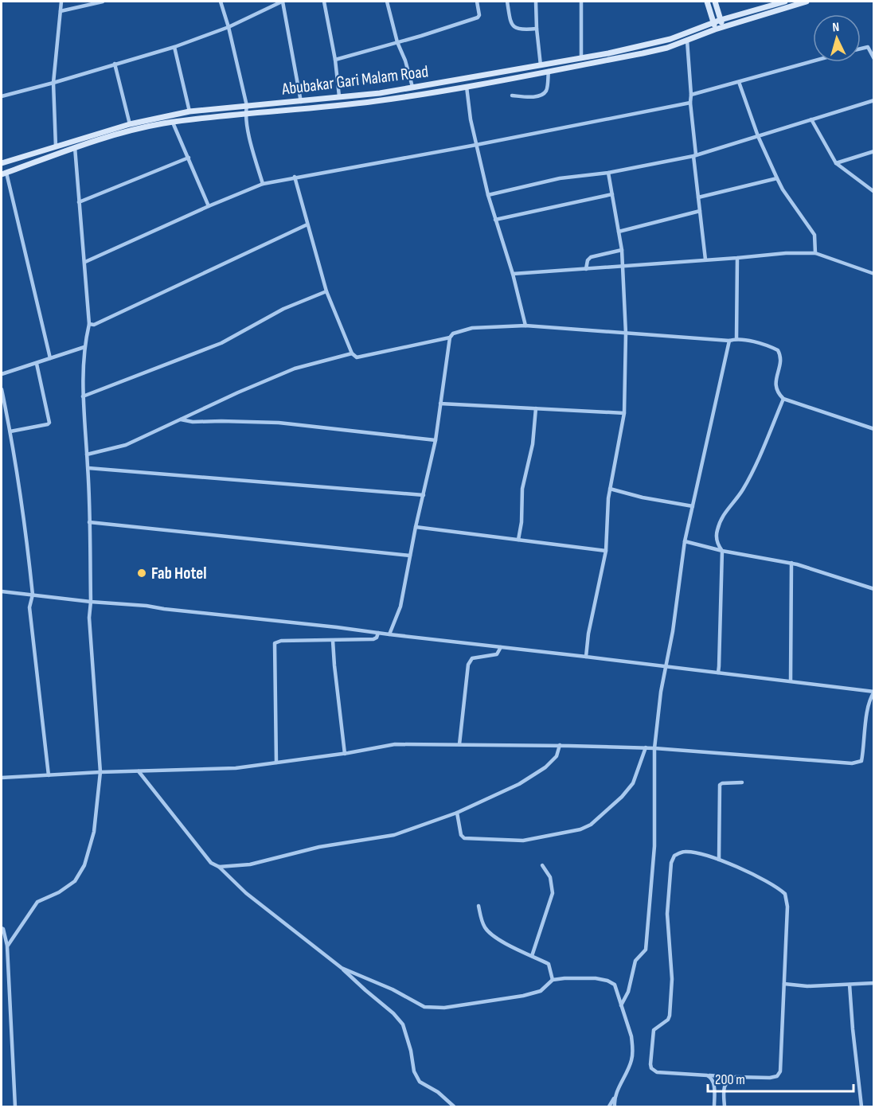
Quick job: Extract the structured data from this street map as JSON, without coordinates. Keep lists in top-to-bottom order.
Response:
{
  "streets": {
    "street": ["Abubakar Gari Malam Road"]
  },
  "places": ["Fab Hotel"],
  "scale_bar": "200 m",
  "north": "top"
}
